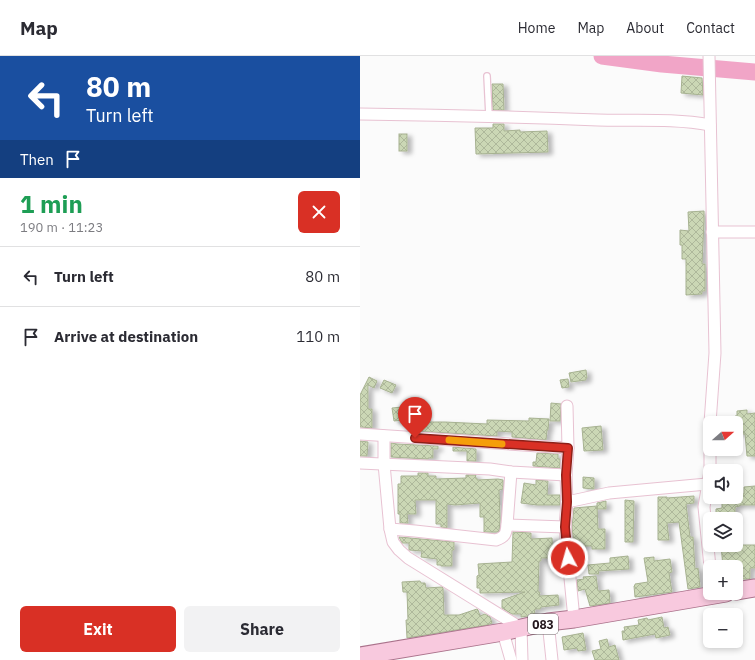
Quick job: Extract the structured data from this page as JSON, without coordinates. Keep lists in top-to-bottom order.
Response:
{
  "streets": {
    "main road": ["083"]
  },
  "north": "right",
  "page": {
    "header": "Map",
    "nav": [
      "Home",
      "Map",
      "About",
      "Contact"
    ],
    "turn": ["80 m", "Turn left"],
    "then": "Then",
    "heading": ["1 min", "190 m · 11:23"],
    "list": [
      {
        "name": "Turn left",
        "value": "80 m"
      },
      {
        "name": "Arrive at destination",
        "value": "110 m"
      }
    ],
    "map_buttons": ["+", "−"],
    "buttons": ["Exit", "Share"]
  }
}
